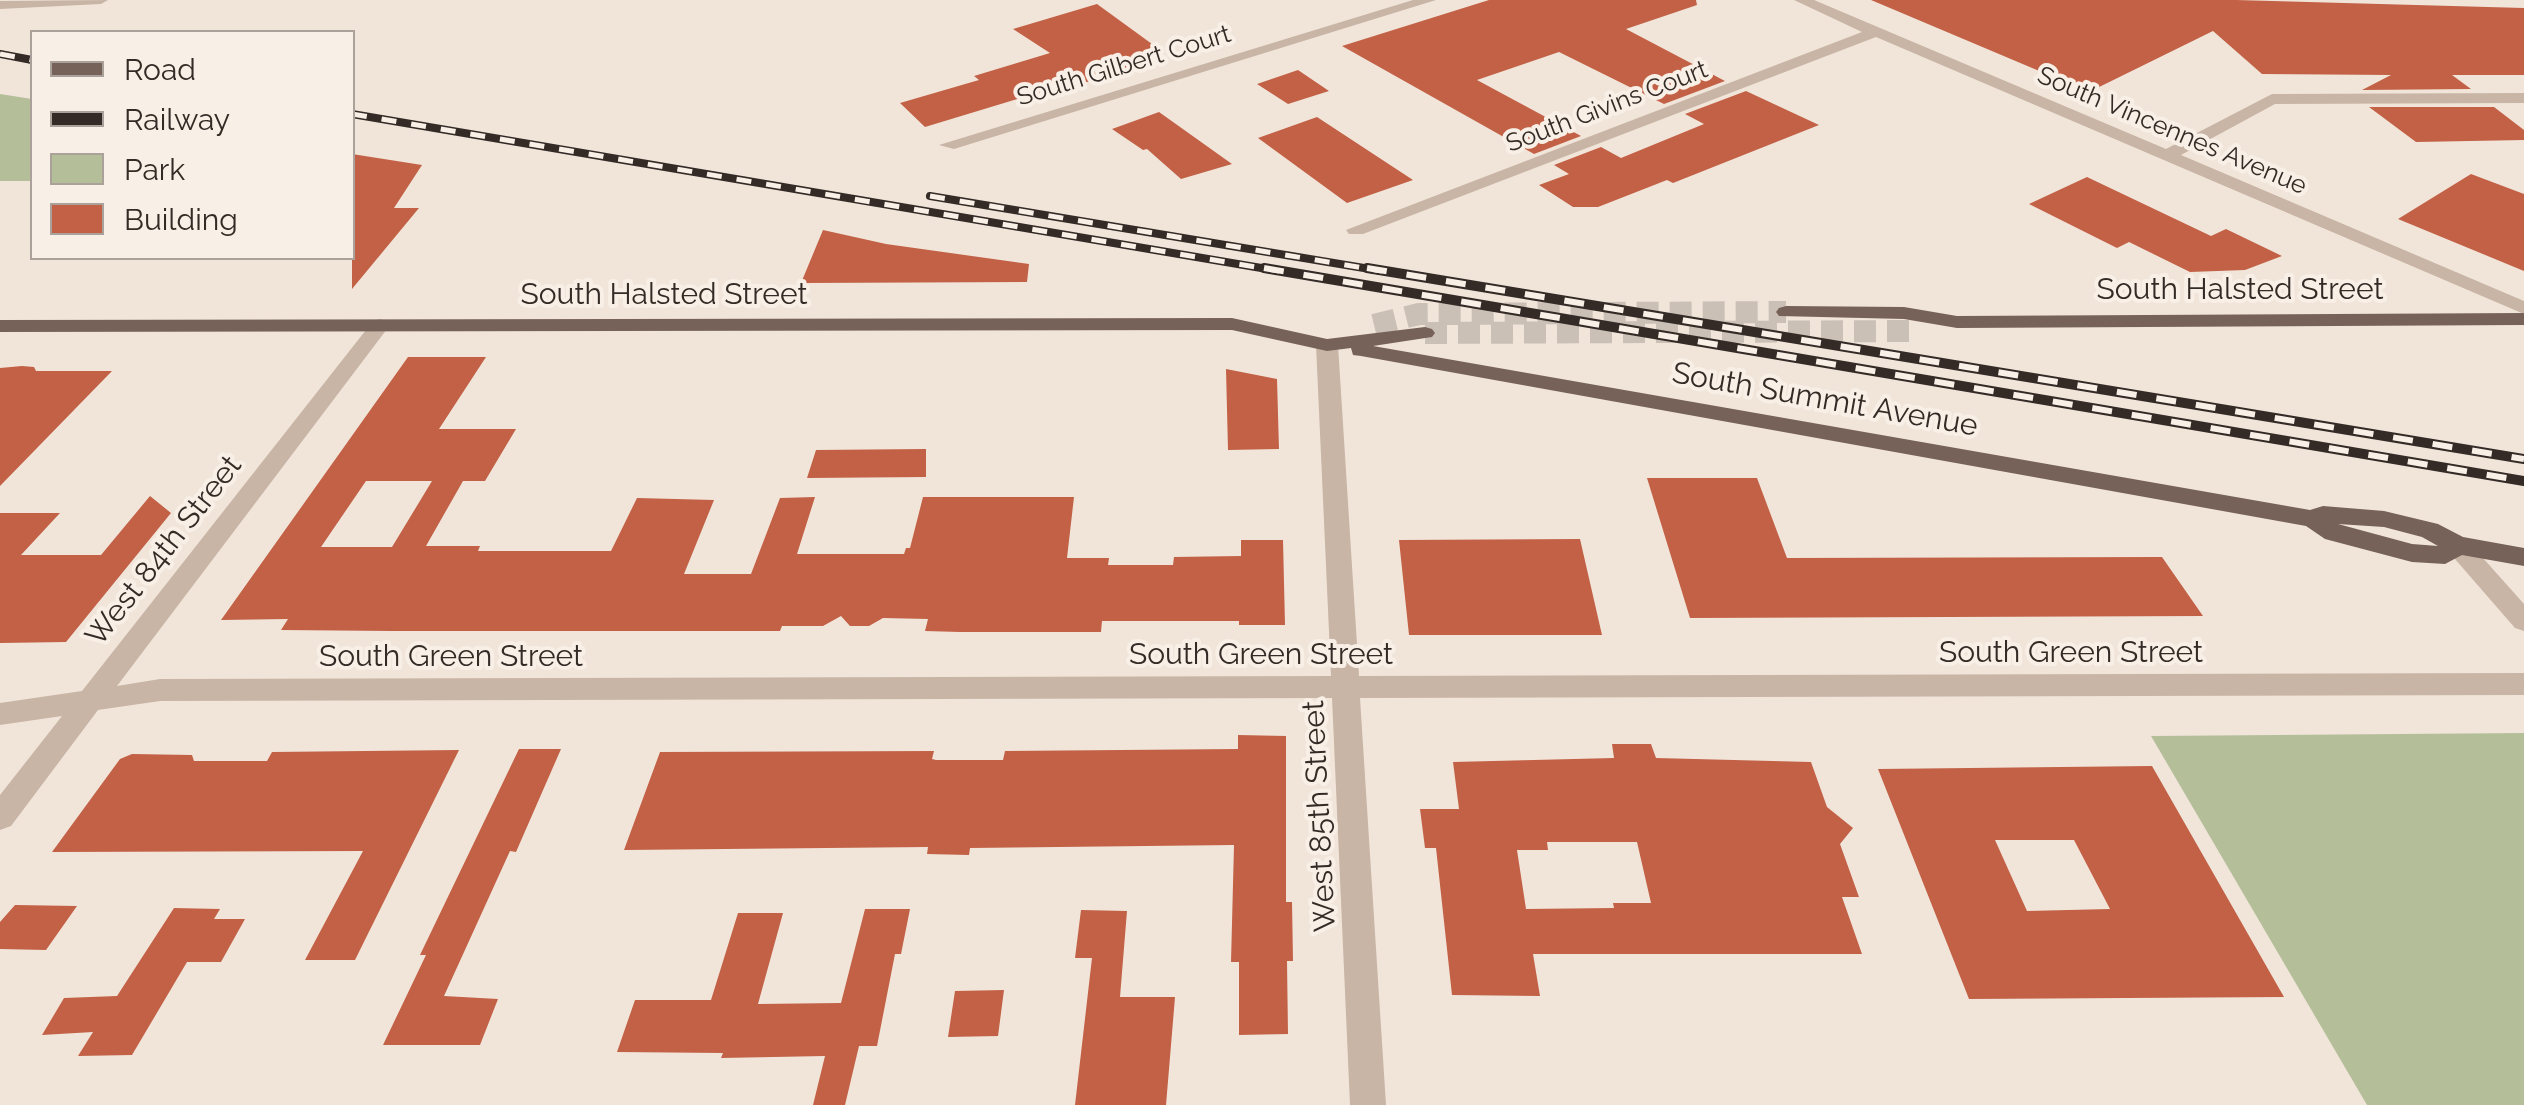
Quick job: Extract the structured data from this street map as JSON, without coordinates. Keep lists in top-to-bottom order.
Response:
{
  "streets": {
    "main road": ["South Halsted Street", "South Summit Avenue"],
    "street": [
      "South Gilbert Court",
      "South Givins Court",
      "South Vincennes Avenue",
      "West 84th Street",
      "South Green Street",
      "West 85th Street"
    ]
  },
  "crossings": [
    ["South Givins Court", "South Vincennes Avenue"],
    ["South Halsted Street", "South Summit Avenue"],
    ["South Halsted Street", "West 84th Street"],
    ["South Halsted Street", "West 85th Street"],
    ["South Summit Avenue", "West 85th Street"],
    ["West 84th Street", "South Green Street"],
    ["South Green Street", "West 85th Street"]
  ],
  "legend": [
    "Road",
    "Railway",
    "Park",
    "Building"
  ]
}
